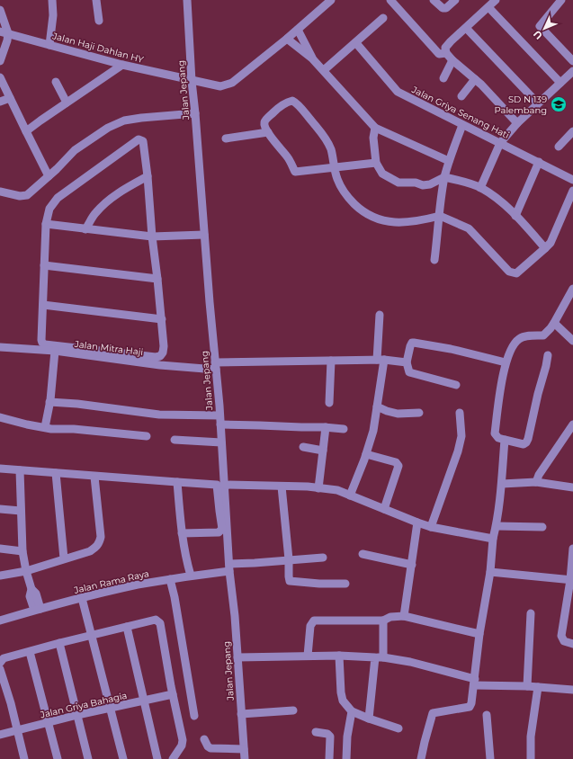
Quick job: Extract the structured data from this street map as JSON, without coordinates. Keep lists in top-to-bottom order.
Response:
{
  "streets": {
    "street": [
      "Jalan Haji Dahlan HY",
      "Jalan Jepang",
      "Jalan Griya Senang Hati",
      "Jalan Mitra Haji",
      "Jalan Rama Raya",
      "Jalan Griya Bahagia"
    ]
  },
  "crossings": [
    ["Jalan Haji Dahlan HY", "Jalan Jepang"],
    ["Jalan Jepang", "Jalan Mitra Haji"],
    ["Jalan Jepang", "Jalan Rama Raya"]
  ],
  "places": {
    "school or university": ["SD N 139 Palembang"]
  },
  "north": "bottom left"
}
